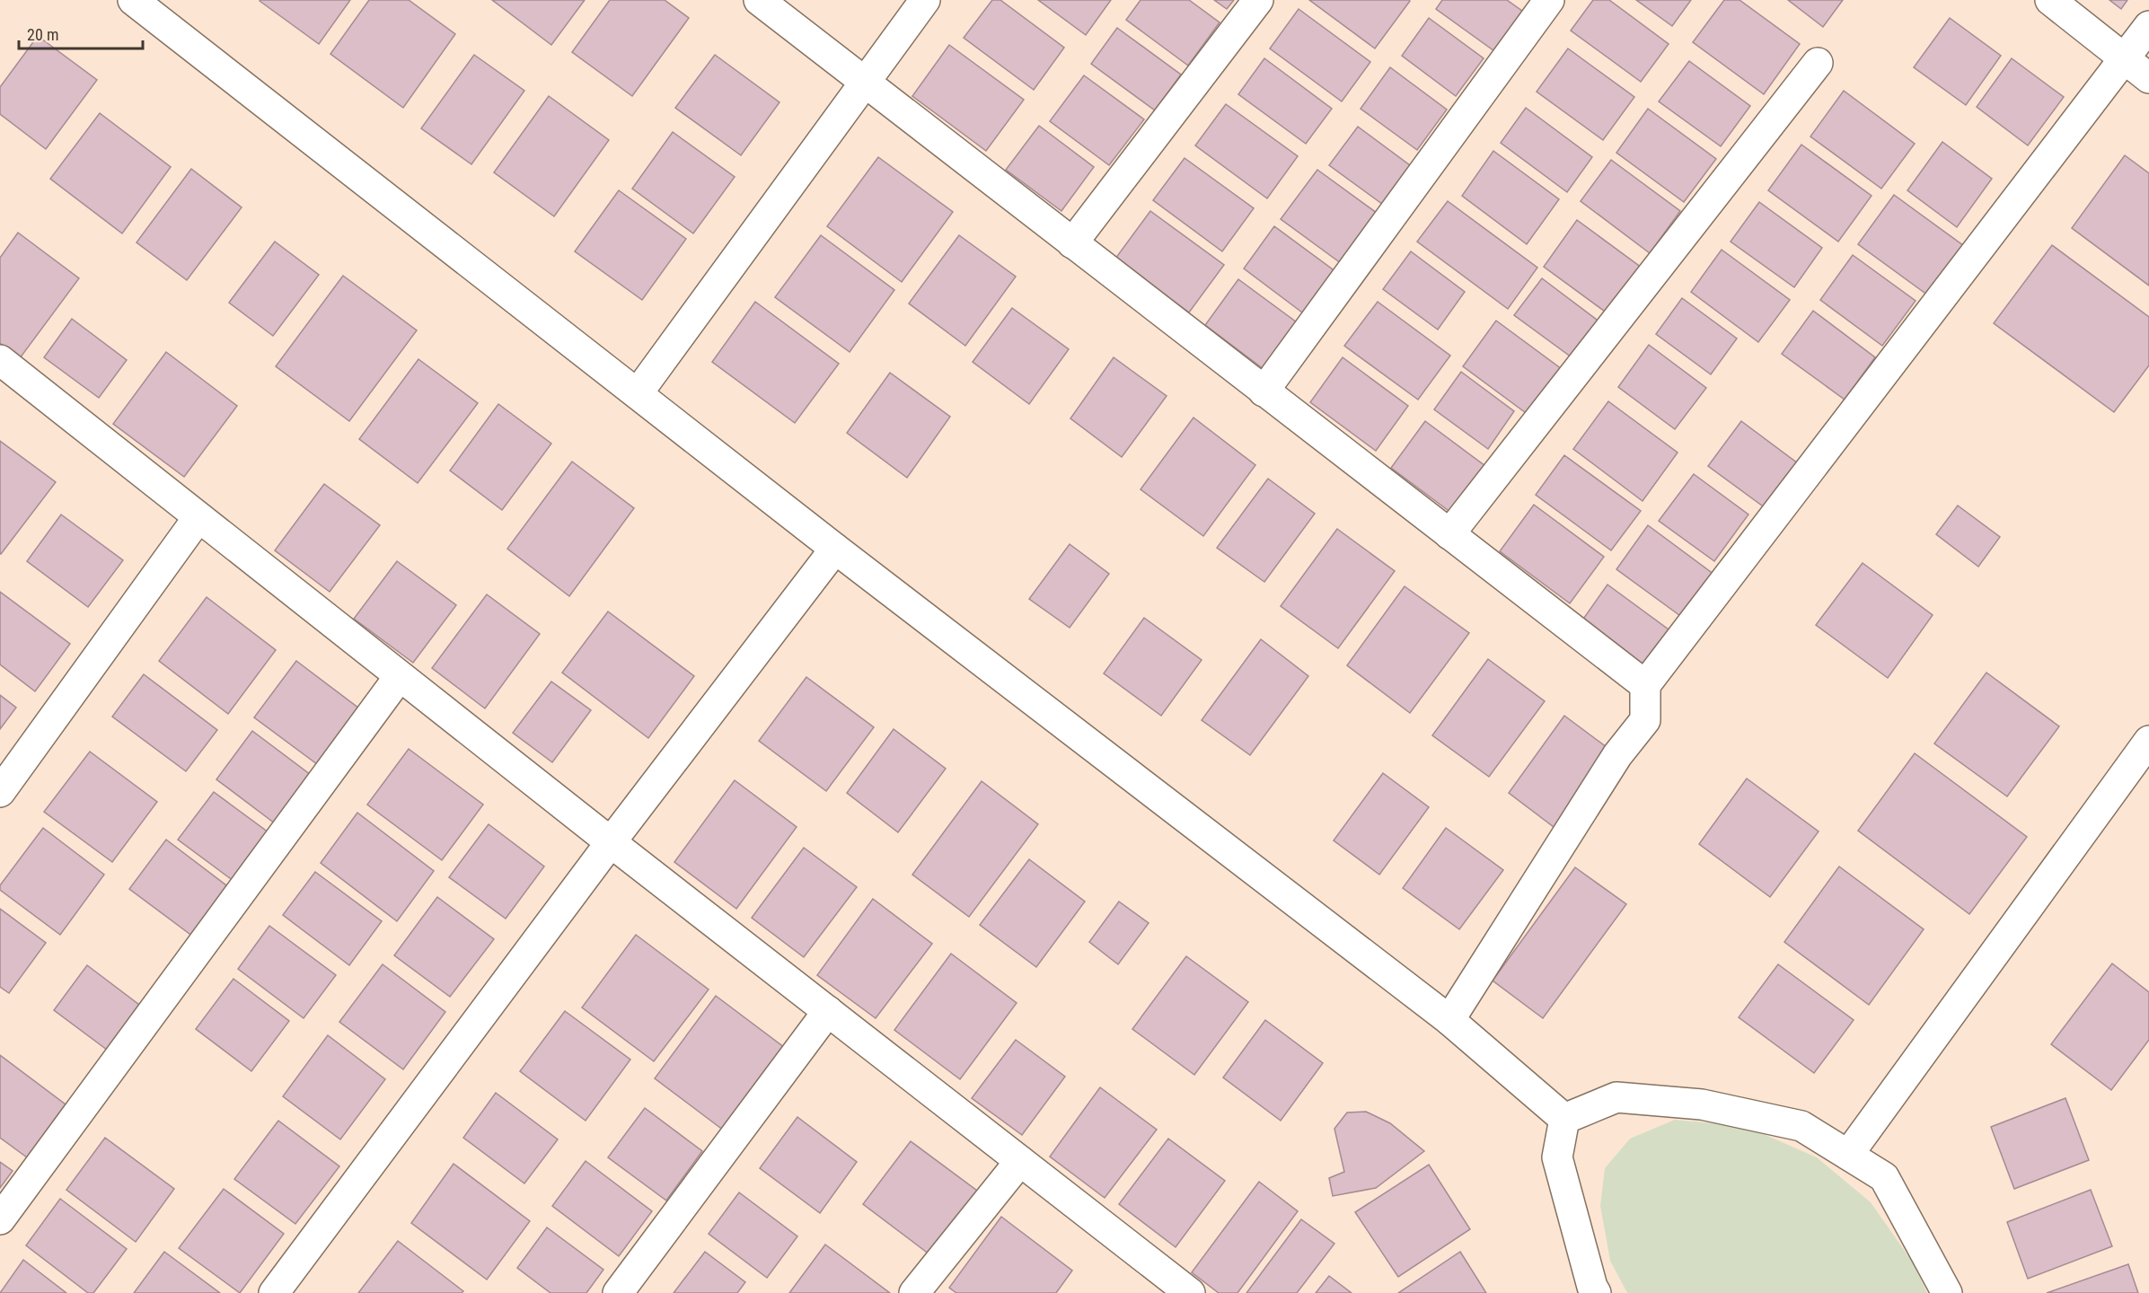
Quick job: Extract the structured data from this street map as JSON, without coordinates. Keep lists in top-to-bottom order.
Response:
{
  "scale_bar": "20 m"
}
